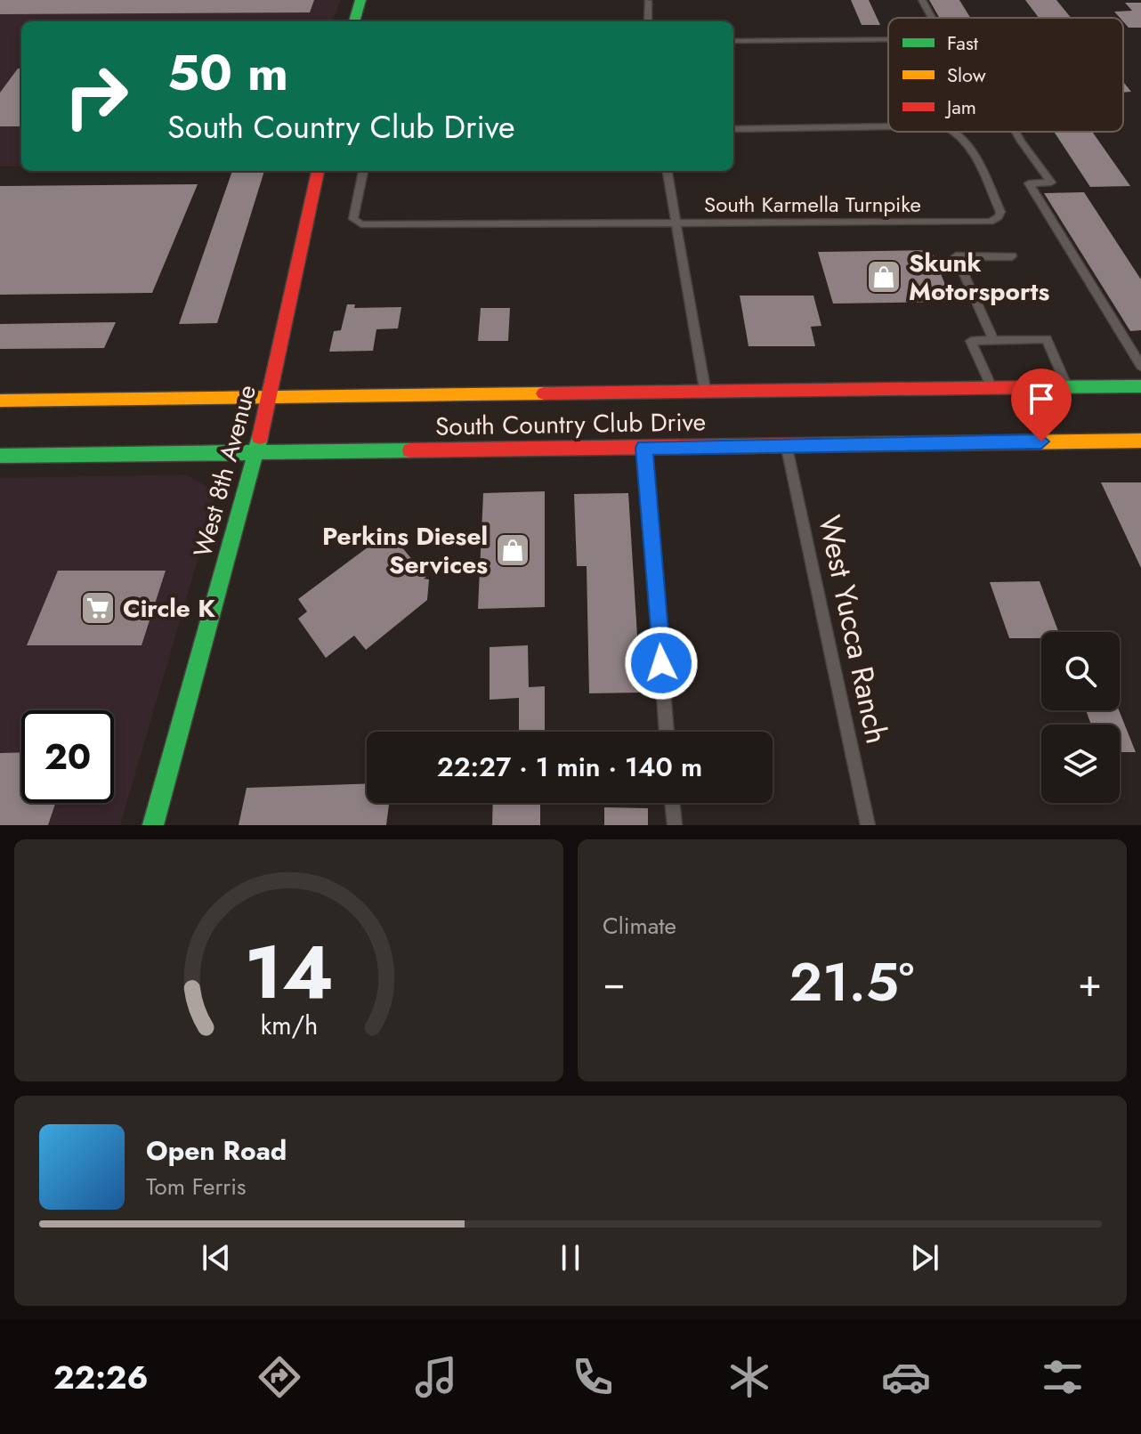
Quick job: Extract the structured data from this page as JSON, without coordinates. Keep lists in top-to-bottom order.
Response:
{
  "streets": {
    "main road": ["South Country Club Drive", "West 8th Avenue"],
    "lane": ["South Karmella Turnpike", "West Yucca Ranch"]
  },
  "crossings": [
    ["South Country Club Drive", "West 8th Avenue"],
    ["South Country Club Drive", "West Yucca Ranch"]
  ],
  "places": {
    "shop": ["Skunk Motorsports", "Perkins Diesel Services"],
    "supermarket": ["Circle K"]
  },
  "legend": ["Fast", "Slow", "Jam"],
  "page": {
    "turn": ["50 m", "South Country Club Drive"],
    "limit": "20",
    "trip": "22:27 · 1 min · 140 m",
    "tile": "Climate",
    "heat": ["−", "21.5°", "+"],
    "song": ["Open Road", "Tom Ferris"],
    "tabs": "22:26",
    "gauge": ["14", "km/h"]
  }
}
